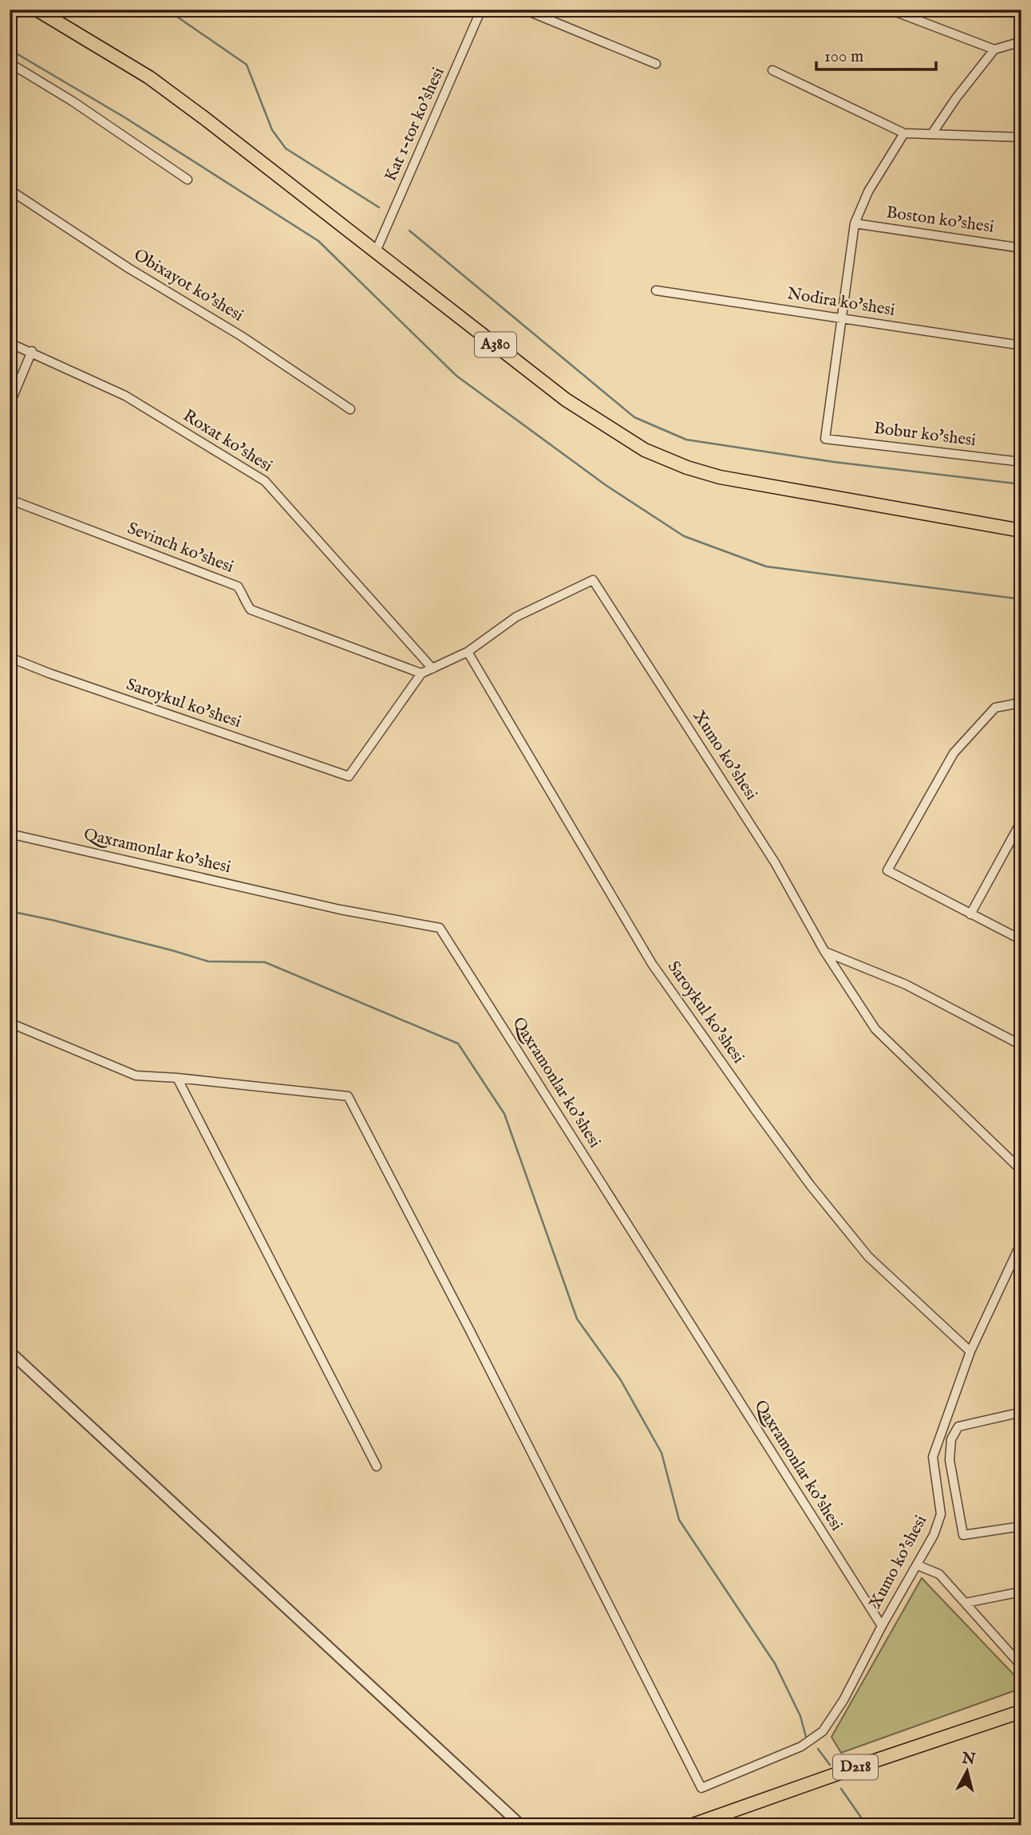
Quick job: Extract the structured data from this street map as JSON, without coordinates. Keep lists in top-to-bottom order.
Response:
{
  "streets": {
    "main road": ["A380", "D218"],
    "street": [
      "Kat 1-tor ko'shesi",
      "Boston ko'shesi",
      "Obixayot ko'shesi",
      "Nodira ko'shesi",
      "Bobur ko'shesi",
      "Roxat ko'shesi",
      "Sevinch ko'shesi",
      "Saroykul ko'shesi",
      "Xumo ko'shesi",
      "Qaxramonlar ko'shesi"
    ]
  },
  "crossings": [
    ["Kat 1-tor ko'shesi", "A380"],
    ["Nodira ko'shesi", "Bobur ko'shesi"],
    ["Sevinch ko'shesi", "Saroykul ko'shesi"],
    ["Saroykul ko'shesi", "Xumo ko'shesi"],
    ["Xumo ko'shesi", "Qaxramonlar ko'shesi"]
  ],
  "scale_bar": "100 m",
  "north": "top"
}
